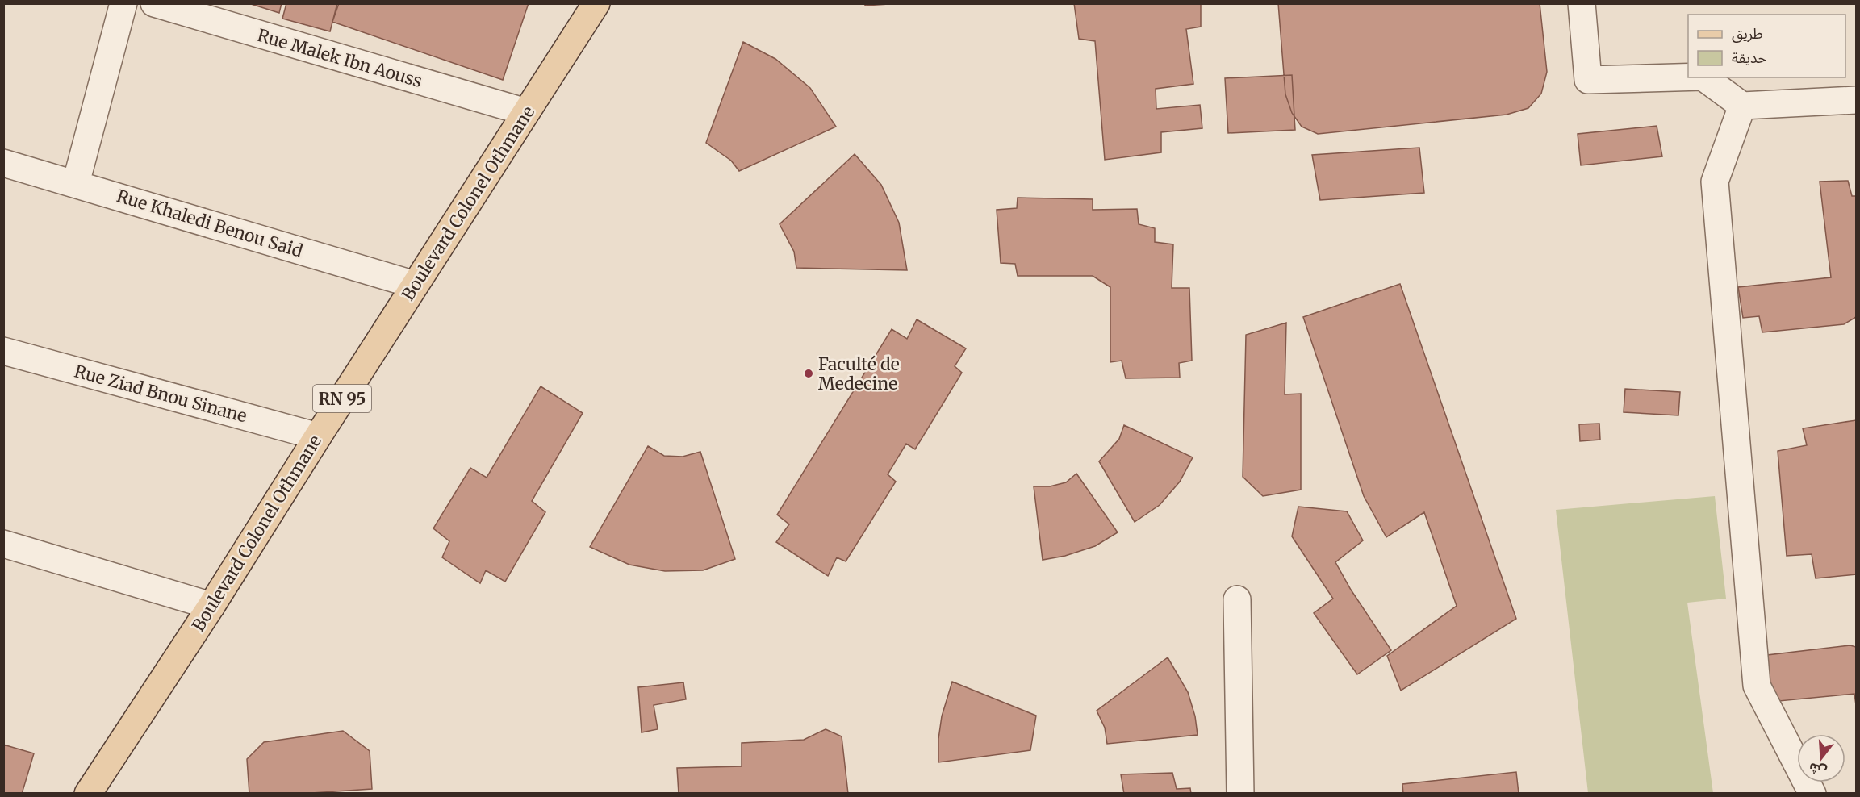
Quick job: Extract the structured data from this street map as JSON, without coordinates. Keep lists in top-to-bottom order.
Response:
{
  "streets": {
    "main road": ["Boulevard Colonel Othmane", "RN 95"],
    "street": ["Rue Malek Ibn Aouss", "Rue Khaledi Benou Said", "Rue Ziad Bnou Sinane"]
  },
  "crossings": [
    ["Rue Malek Ibn Aouss", "Boulevard Colonel Othmane"],
    ["Boulevard Colonel Othmane", "Rue Khaledi Benou Said"],
    ["Boulevard Colonel Othmane", "Rue Ziad Bnou Sinane"]
  ],
  "places": ["Faculté de Medecine"],
  "legend": ["طريق", "حديقة"],
  "north": "bottom"
}
